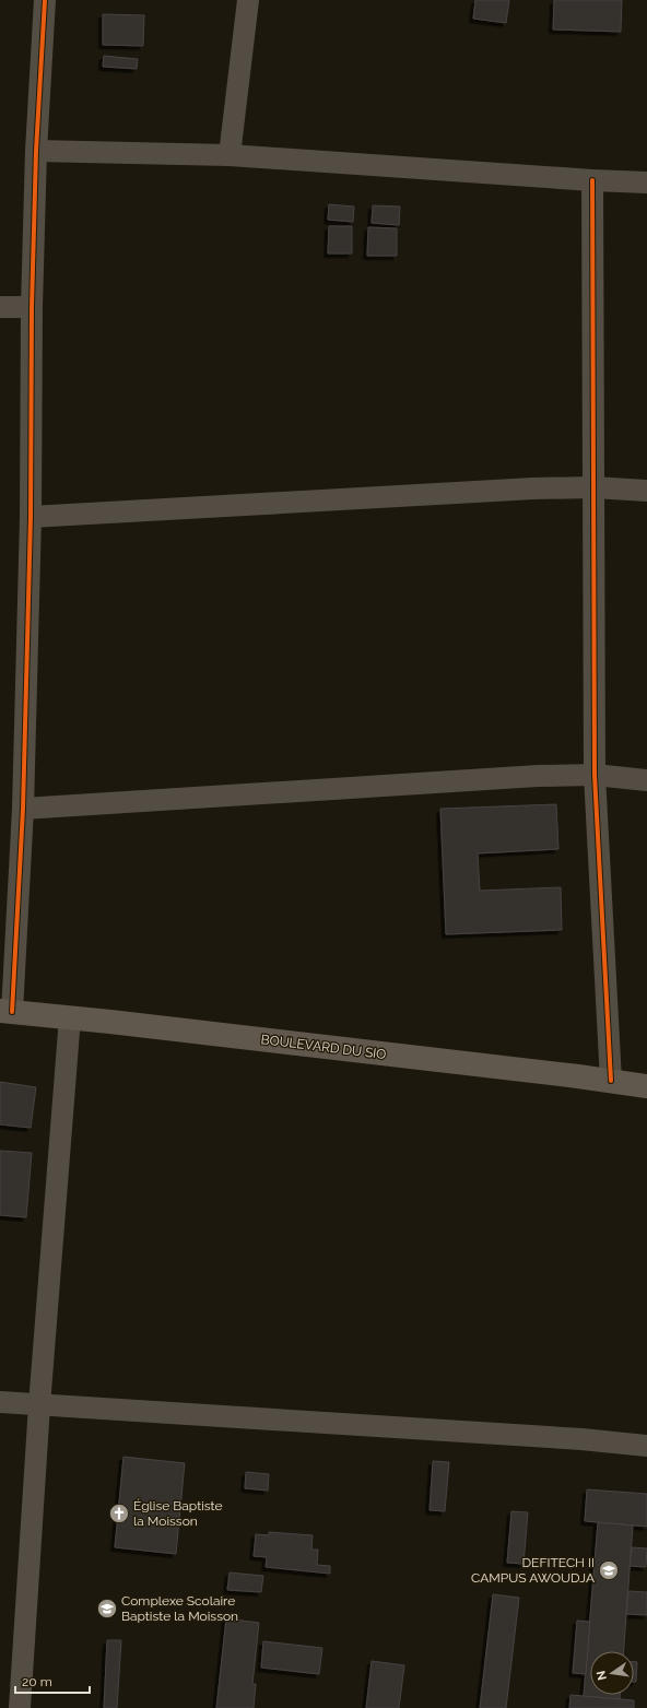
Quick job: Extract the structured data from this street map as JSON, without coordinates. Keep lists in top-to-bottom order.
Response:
{
  "streets": {
    "street": ["BOULEVARD DU SIO"]
  },
  "places": {
    "church": ["Église Baptiste la Moisson"],
    "school or university": ["DEFITECH II CAMPUS AWOUDJA", "Complexe Scolaire Baptiste la Moisson"]
  },
  "scale_bar": "20 m",
  "north": "left"
}
